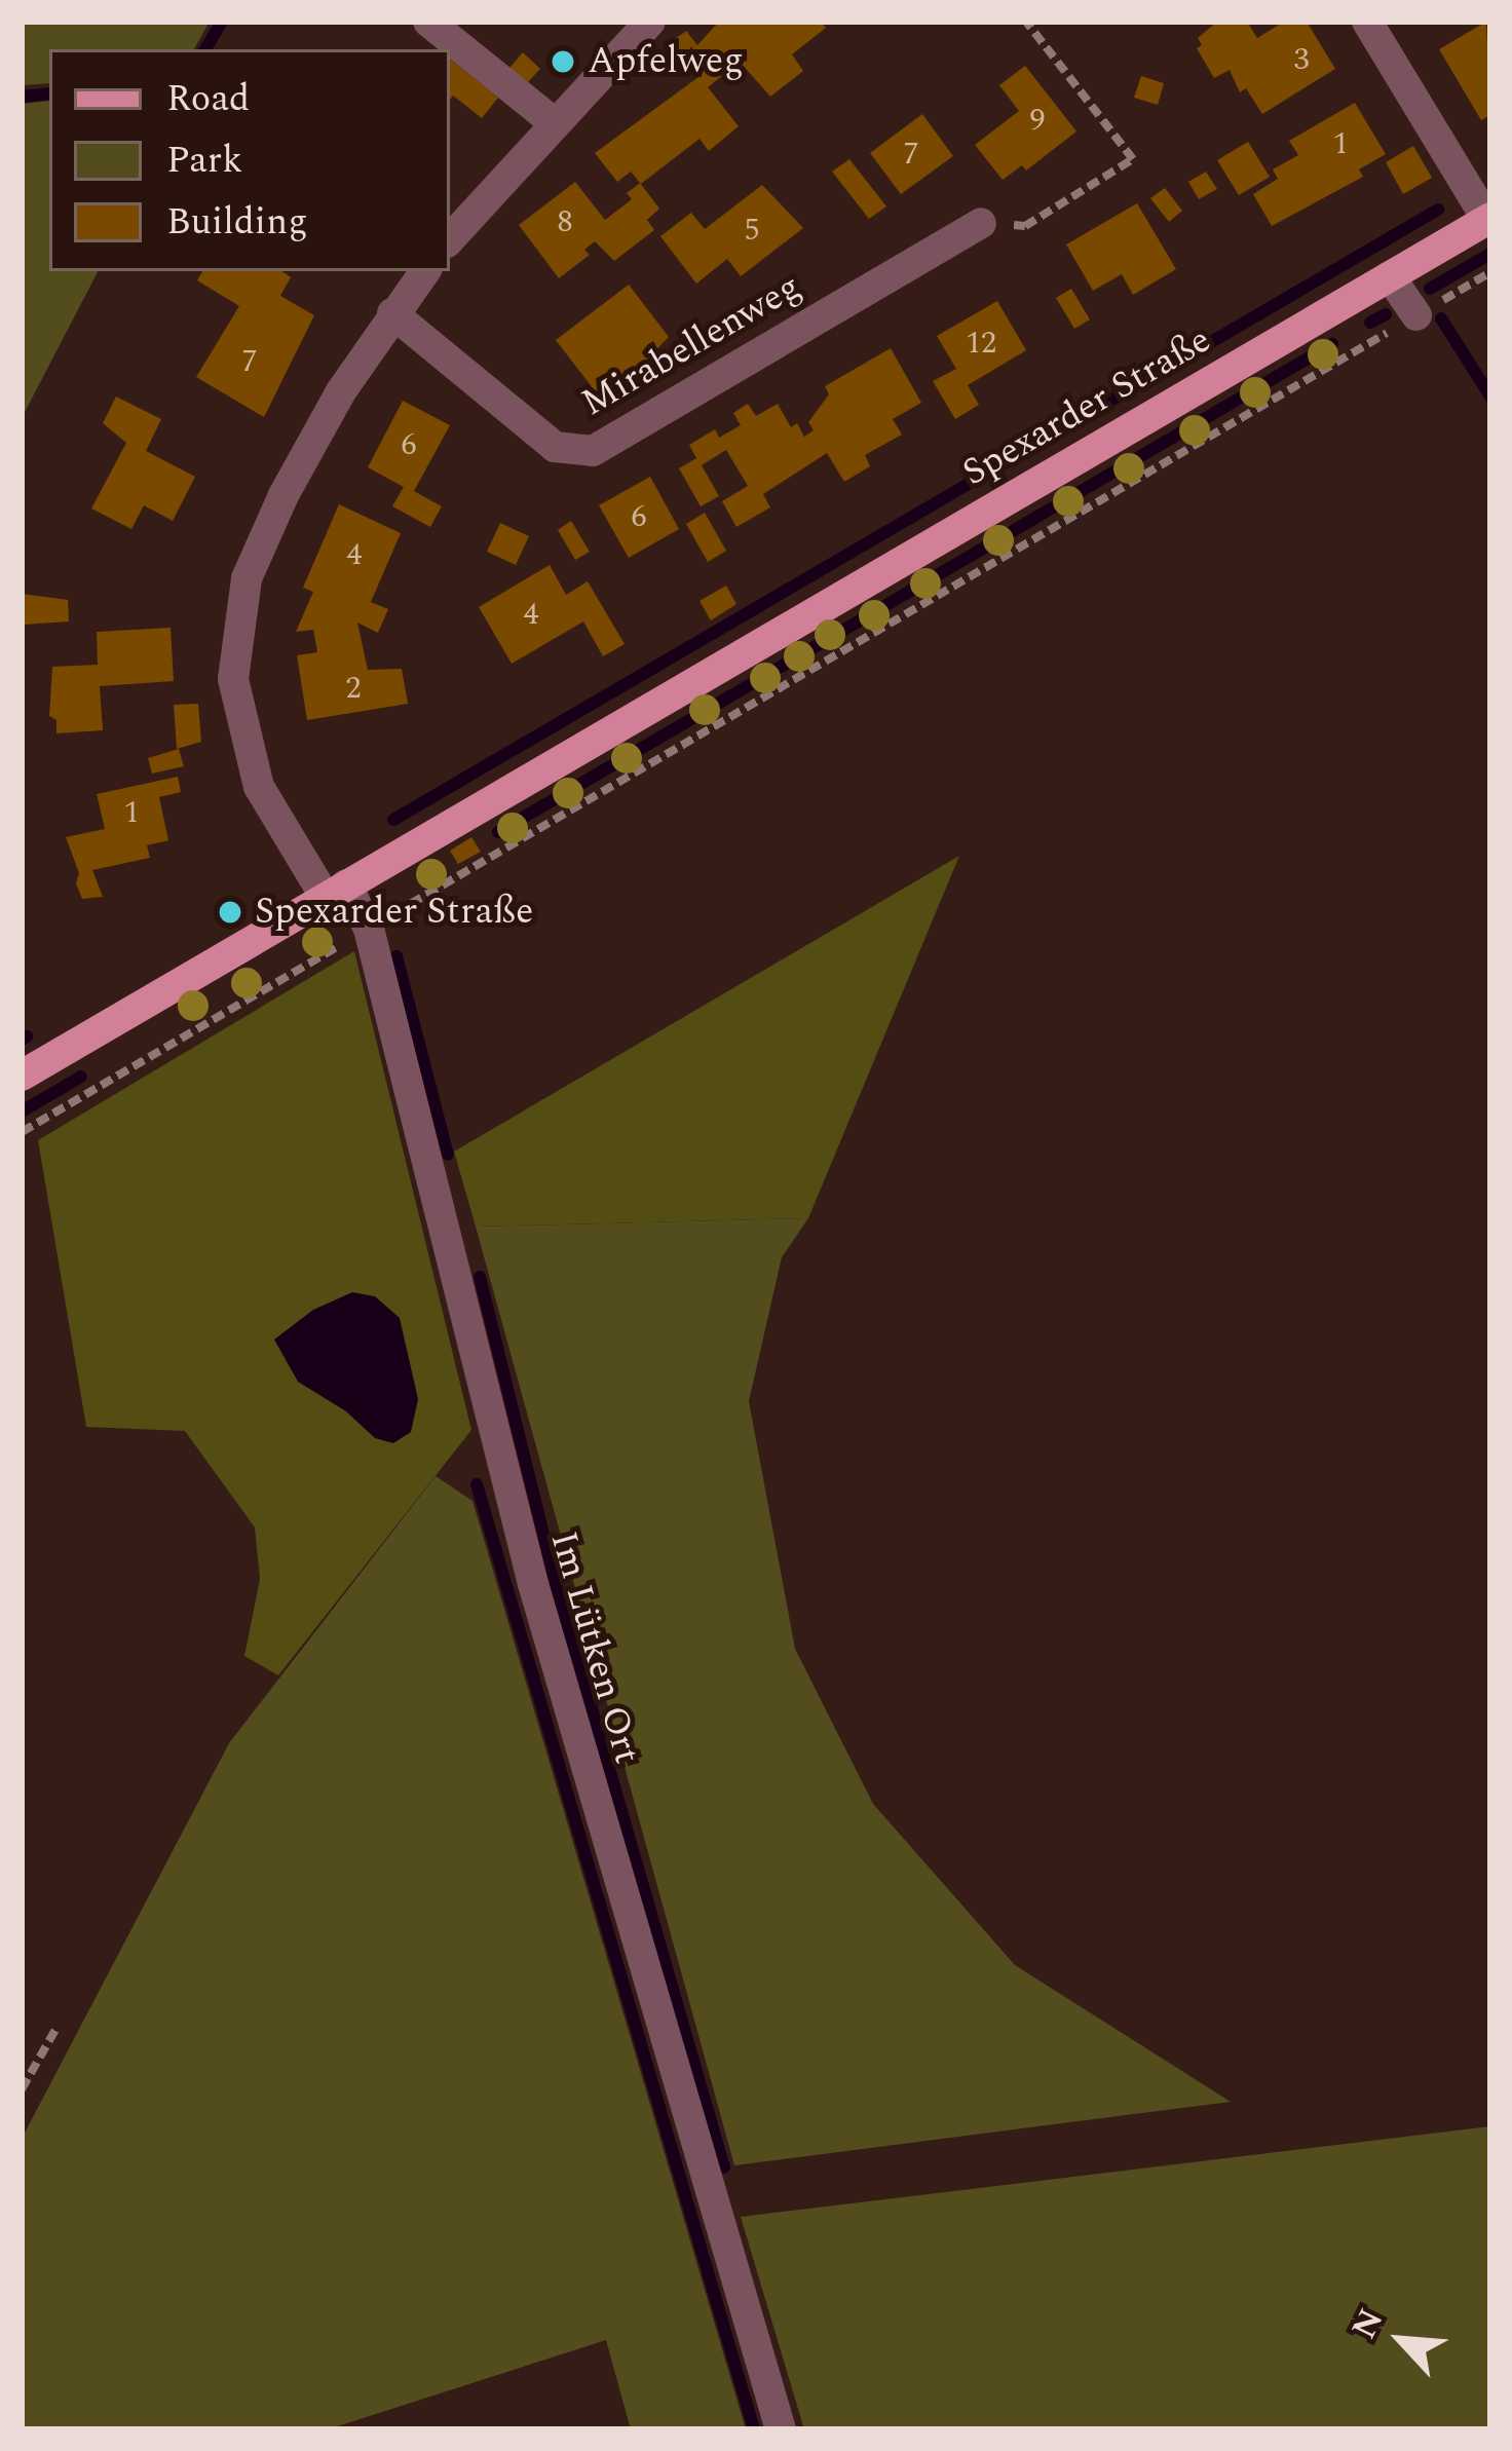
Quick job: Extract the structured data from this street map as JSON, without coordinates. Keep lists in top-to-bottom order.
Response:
{
  "streets": {
    "main road": ["Spexarder Straße"],
    "street": ["Mirabellenweg", "Im Lütken Ort"]
  },
  "crossings": [
    ["Spexarder Straße", "Im Lütken Ort"]
  ],
  "places": ["Apfelweg", "Spexarder Straße"],
  "house_numbers": [
    "3",
    "9",
    "1",
    "7",
    "8",
    "5",
    "12",
    "7",
    "6",
    "6",
    "4",
    "4",
    "2",
    "1"
  ],
  "legend": ["Road", "Park", "Building"],
  "north": "top left"
}
